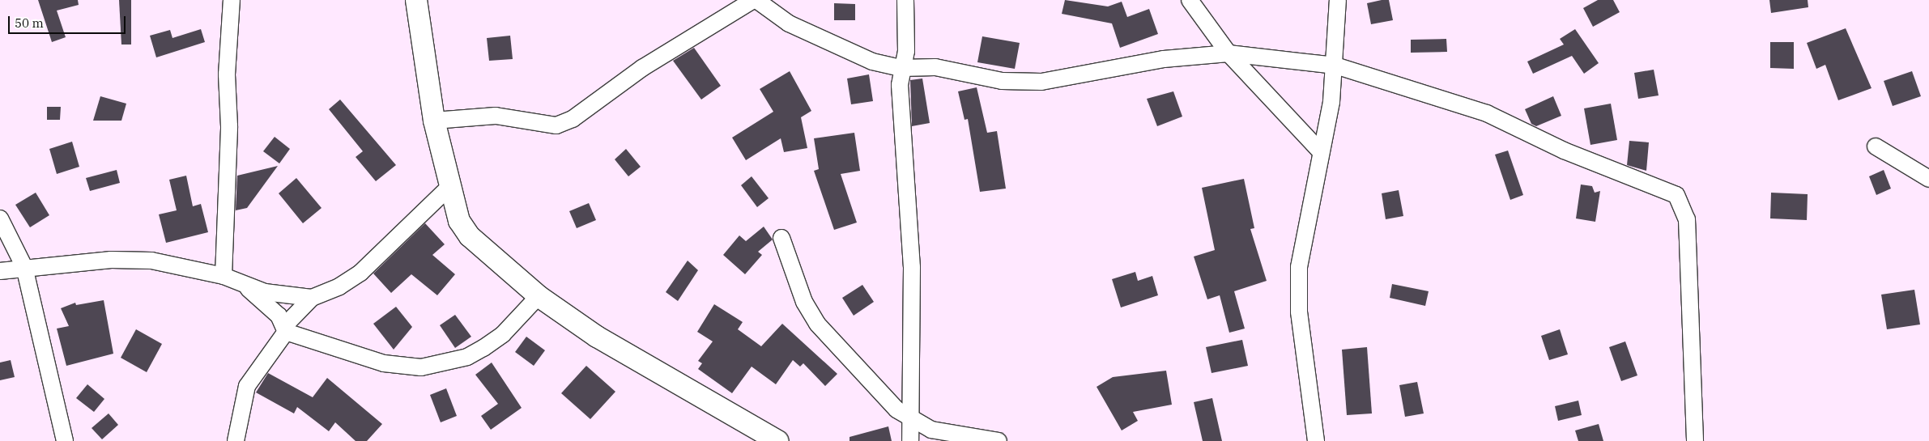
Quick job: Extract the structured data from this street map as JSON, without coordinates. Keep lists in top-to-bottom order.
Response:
{
  "scale_bar": "50 m"
}
